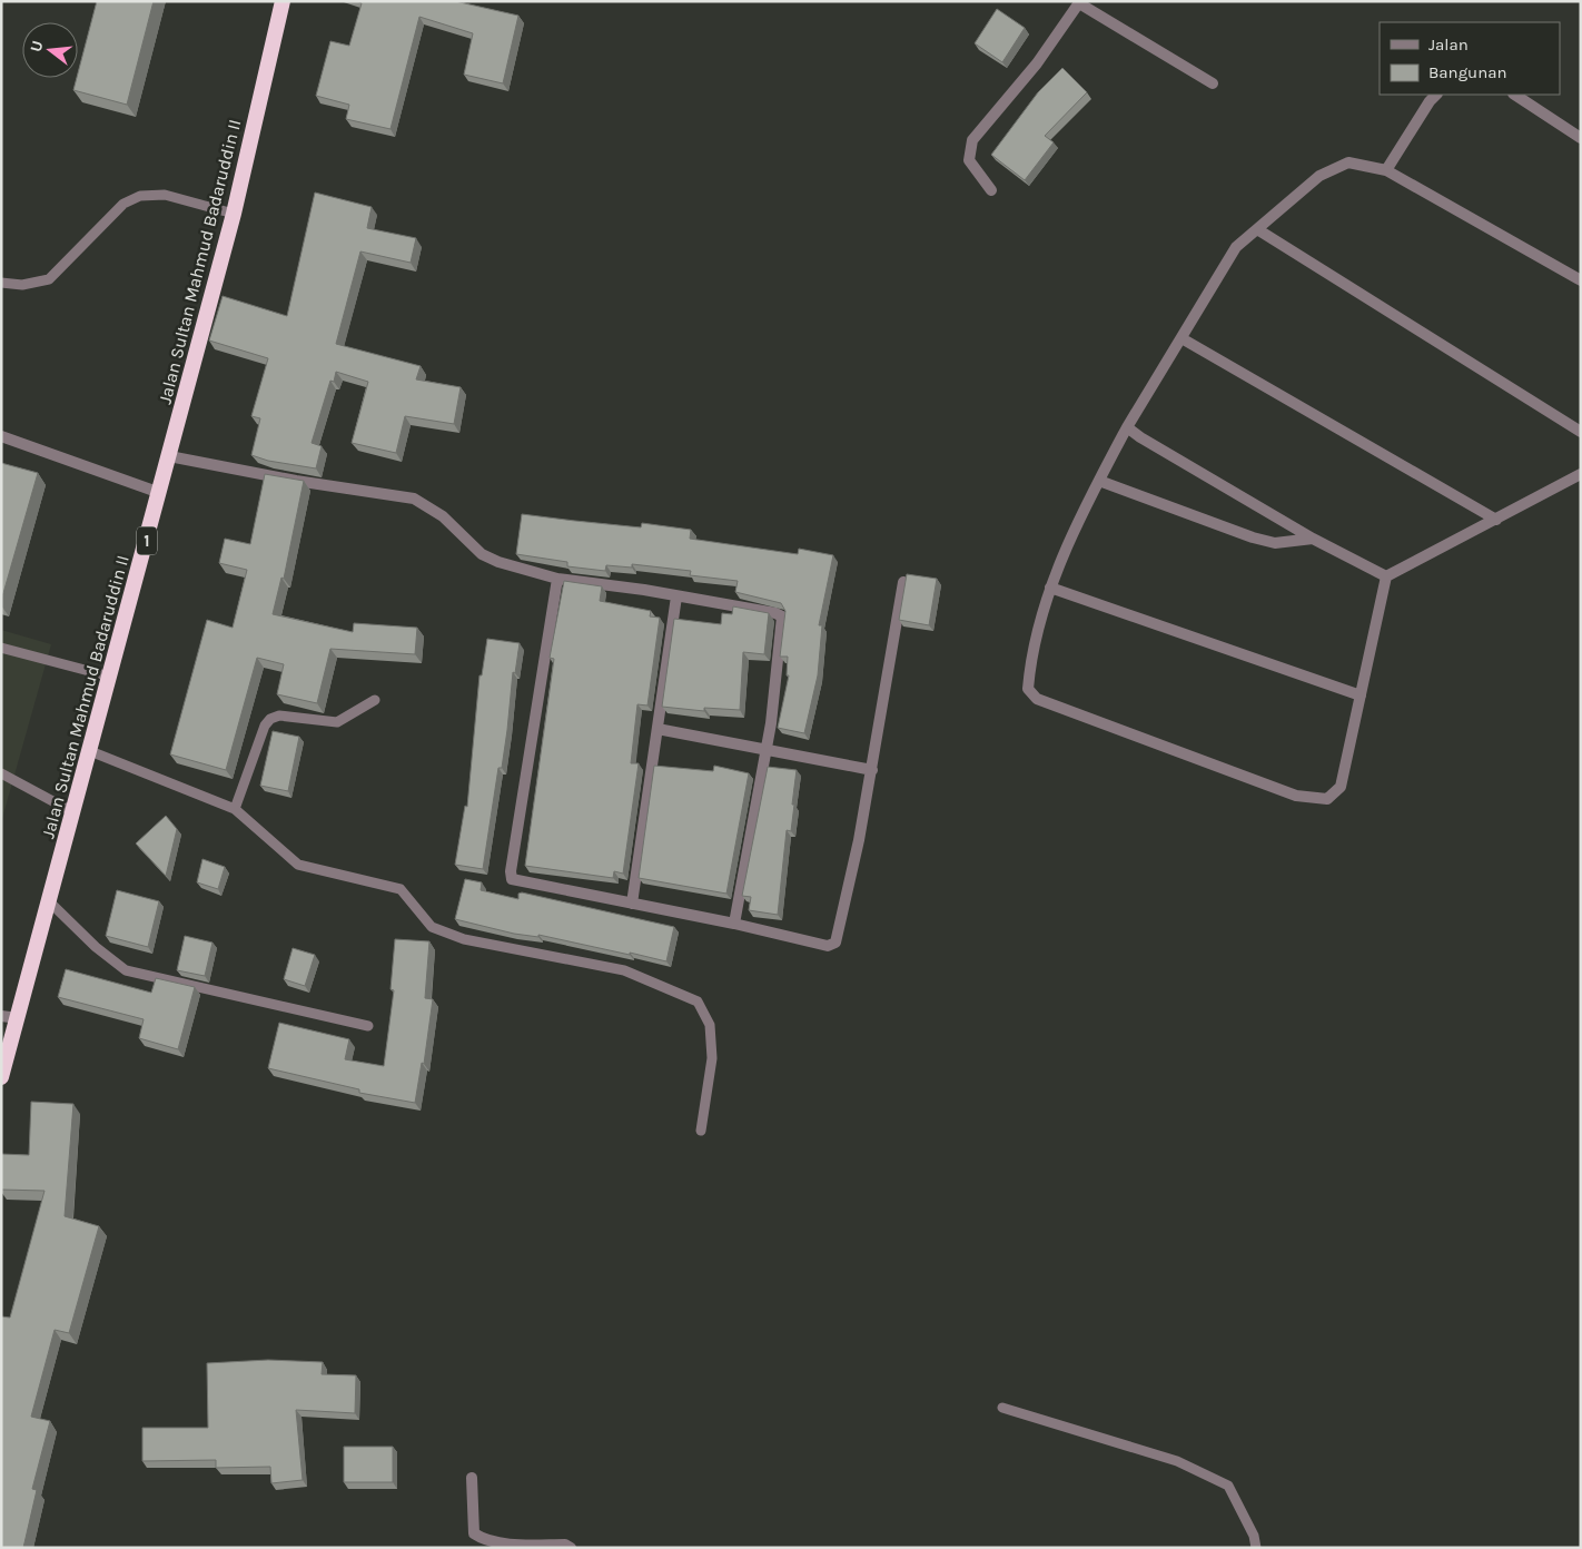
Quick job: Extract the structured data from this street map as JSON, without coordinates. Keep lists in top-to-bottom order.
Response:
{
  "streets": {
    "highway": ["Jalan Sultan Mahmud Badaruddin II", "1"]
  },
  "legend": ["Jalan", "Bangunan"],
  "north": "left"
}
